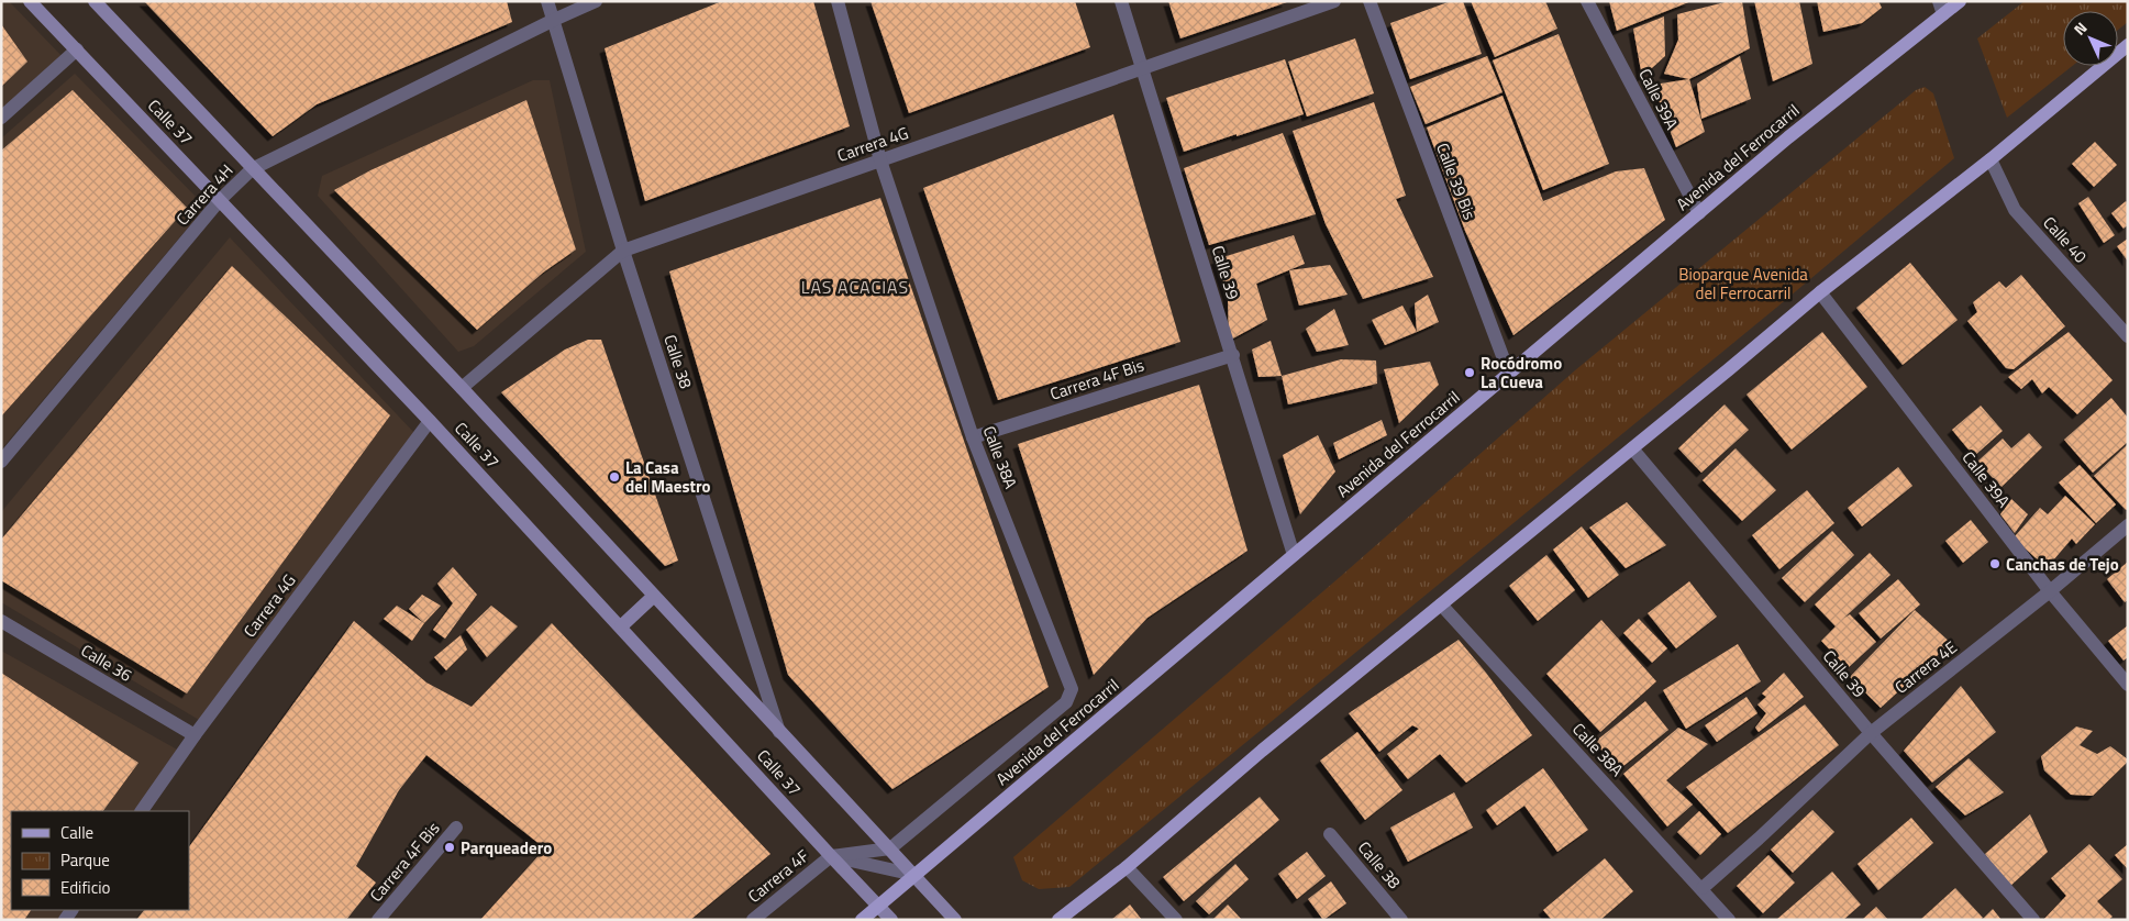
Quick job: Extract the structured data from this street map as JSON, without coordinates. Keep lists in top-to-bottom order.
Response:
{
  "streets": {
    "main road": ["Calle 37", "Avenida del Ferrocarril"],
    "street": [
      "Calle 39A",
      "Carrera 4G",
      "Calle 39 Bis",
      "Carrera 4H",
      "Calle 40",
      "Calle 39",
      "Calle 38",
      "Carrera 4F Bis",
      "Calle 38A",
      "Calle 36",
      "Carrera 4E",
      "Carrera 4F"
    ]
  },
  "crossings": [
    ["Calle 39A", "Avenida del Ferrocarril"],
    ["Calle 39A", "Carrera 4E"],
    ["Calle 37", "Carrera 4G"],
    ["Calle 37", "Avenida del Ferrocarril"],
    ["Calle 37", "Carrera 4H"],
    ["Calle 37", "Calle 38"],
    ["Calle 37", "Calle 38A"],
    ["Calle 37", "Carrera 4F"],
    ["Carrera 4G", "Calle 39"],
    ["Carrera 4G", "Calle 38"],
    ["Carrera 4G", "Calle 38A"],
    ["Carrera 4G", "Calle 36"],
    ["Avenida del Ferrocarril", "Calle 39 Bis"],
    ["Avenida del Ferrocarril", "Calle 39"],
    ["Carrera 4H", "Calle 38"],
    ["Calle 39", "Carrera 4F Bis"],
    ["Calle 39", "Carrera 4E"],
    ["Carrera 4F Bis", "Calle 38A"],
    ["Calle 38A", "Carrera 4E"],
    ["Calle 38A", "Carrera 4F"]
  ],
  "districts": ["LAS ACACIAS"],
  "parks": ["Bioparque Avenida del Ferrocarril"],
  "places": [
    "Rocódromo La Cueva",
    "La Casa del Maestro",
    "Canchas de Tejo",
    "Parqueadero"
  ],
  "legend": ["Calle", "Parque", "Edificio"],
  "north": "top left"
}
